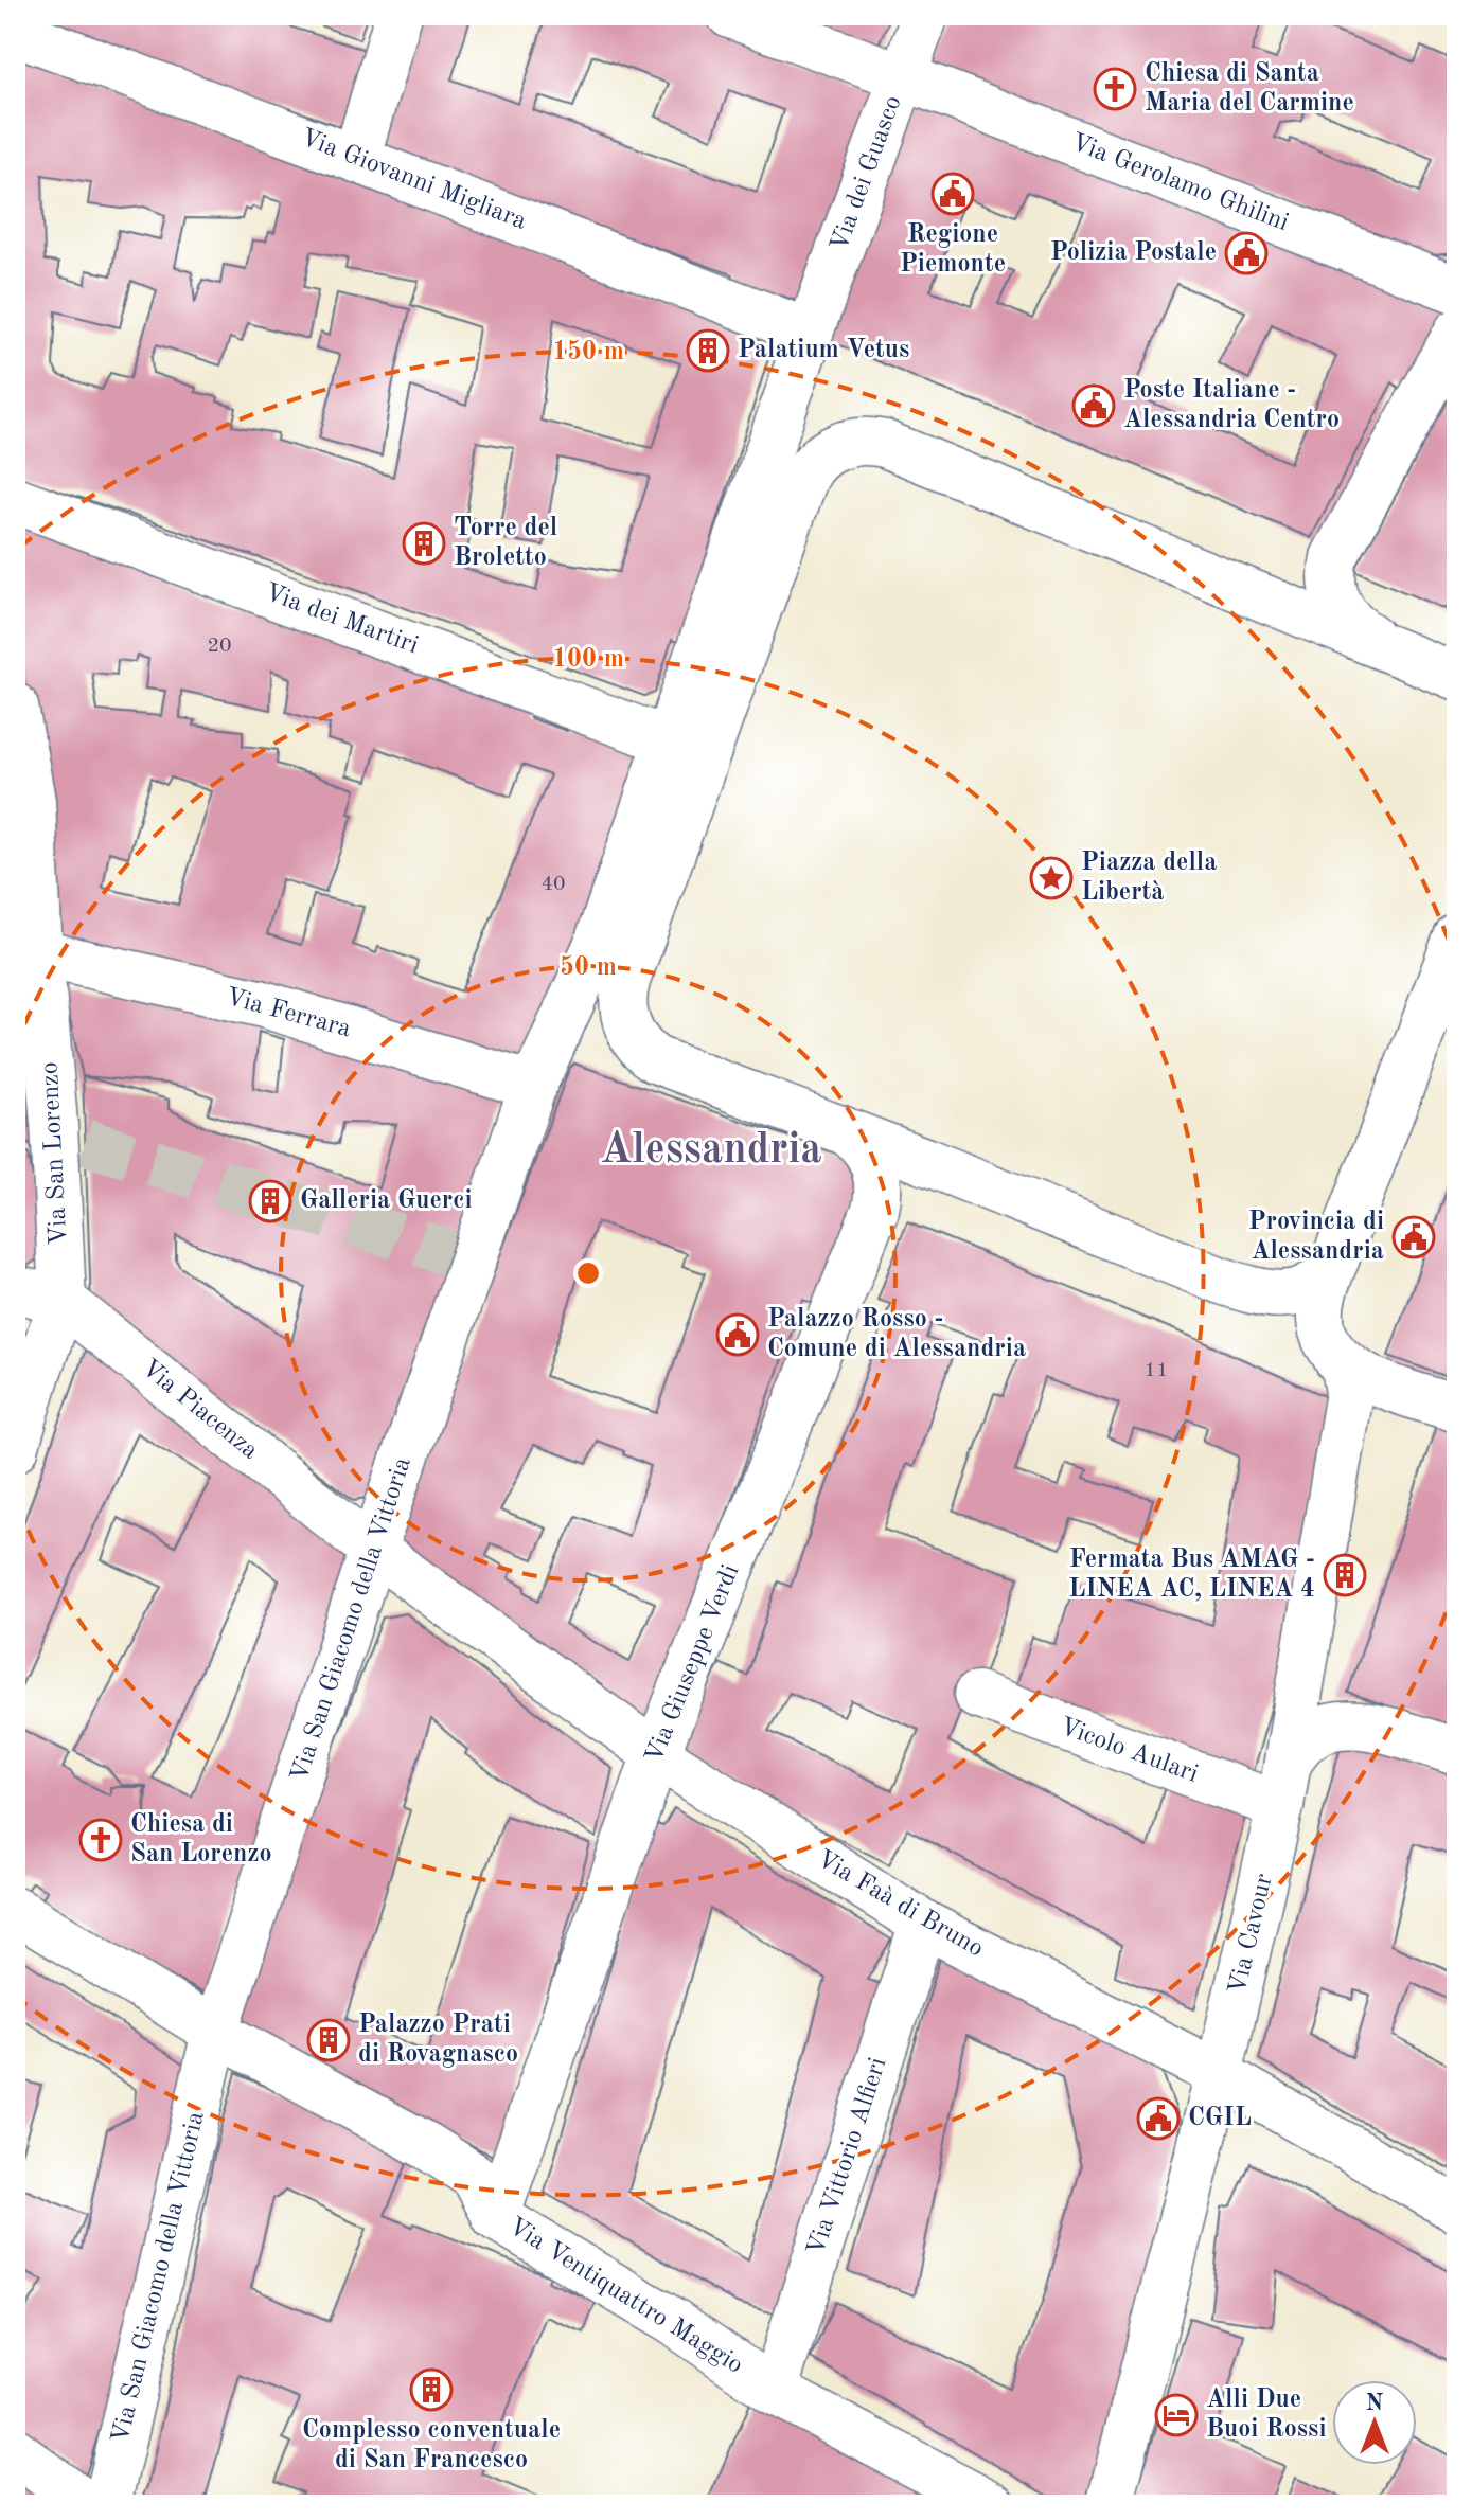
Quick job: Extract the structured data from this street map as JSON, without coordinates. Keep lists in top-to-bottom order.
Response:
{
  "streets": {
    "street": [
      "Via dei Guasco",
      "Via Giovanni Migliara",
      "Via Gerolamo Ghilini",
      "Via dei Martiri",
      "Via Ferrara",
      "Via San Lorenzo",
      "Via Piacenza",
      "Via San Giacomo della Vittoria",
      "Via Giuseppe Verdi",
      "Vicolo Aulari",
      "Via Faà di Bruno",
      "Via Cavour",
      "Via Vittorio Alfieri",
      "Via Ventiquattro Maggio"
    ]
  },
  "crossings": [
    ["Via dei Guasco", "Via Giovanni Migliara"],
    ["Via dei Guasco", "Via Gerolamo Ghilini"],
    ["Via Ferrara", "Via San Lorenzo"],
    ["Via Ferrara", "Via San Giacomo della Vittoria"],
    ["Via San Lorenzo", "Via Piacenza"],
    ["Via Piacenza", "Via San Giacomo della Vittoria"],
    ["Via Piacenza", "Via Faà di Bruno"],
    ["Via San Giacomo della Vittoria", "Via Faà di Bruno"],
    ["Via San Giacomo della Vittoria", "Via Ventiquattro Maggio"],
    ["Via Giuseppe Verdi", "Via Faà di Bruno"],
    ["Via Giuseppe Verdi", "Via Ventiquattro Maggio"],
    ["Vicolo Aulari", "Via Cavour"],
    ["Via Faà di Bruno", "Via Cavour"],
    ["Via Faà di Bruno", "Via Vittorio Alfieri"],
    ["Via Vittorio Alfieri", "Via Ventiquattro Maggio"]
  ],
  "districts": ["Alessandria"],
  "places": {
    "church": ["Chiesa di Santa Maria del Carmine", "Chiesa di San Lorenzo"],
    "public building": [
      "Regione Piemonte",
      "Polizia Postale",
      "Poste Italiane - Alessandria Centro",
      "Provincia di Alessandria",
      "Palazzo Rosso - Comune di Alessandria",
      "CGIL"
    ],
    "building": [
      "Palatium Vetus",
      "Torre del Broletto",
      "Galleria Guerci",
      "Fermata Bus AMAG - LINEA AC, LINEA 4",
      "Palazzo Prati di Rovagnasco",
      "Complesso conventuale di San Francesco"
    ],
    "place": ["Piazza della Libertà"],
    "hotel": ["Alli Due Buoi Rossi"]
  },
  "house_numbers": ["20", "40", "11"],
  "north": "top",
  "rings": ["150 m", "100 m", "50 m"]
}
